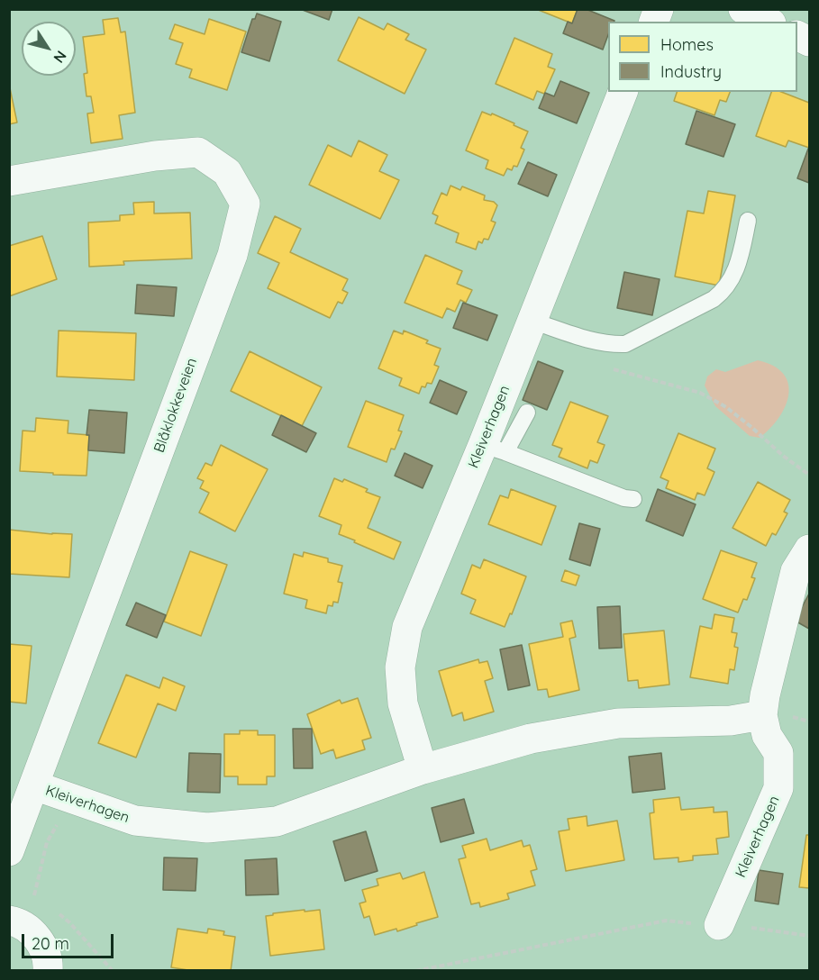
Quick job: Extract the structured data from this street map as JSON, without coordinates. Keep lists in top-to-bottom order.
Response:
{
  "streets": {
    "street": ["Blåklokkeveien", "Kleiverhagen"]
  },
  "crossings": [
    ["Blåklokkeveien", "Kleiverhagen"]
  ],
  "legend": ["Homes", "Industry"],
  "scale_bar": "20 m",
  "north": "bottom right"
}
